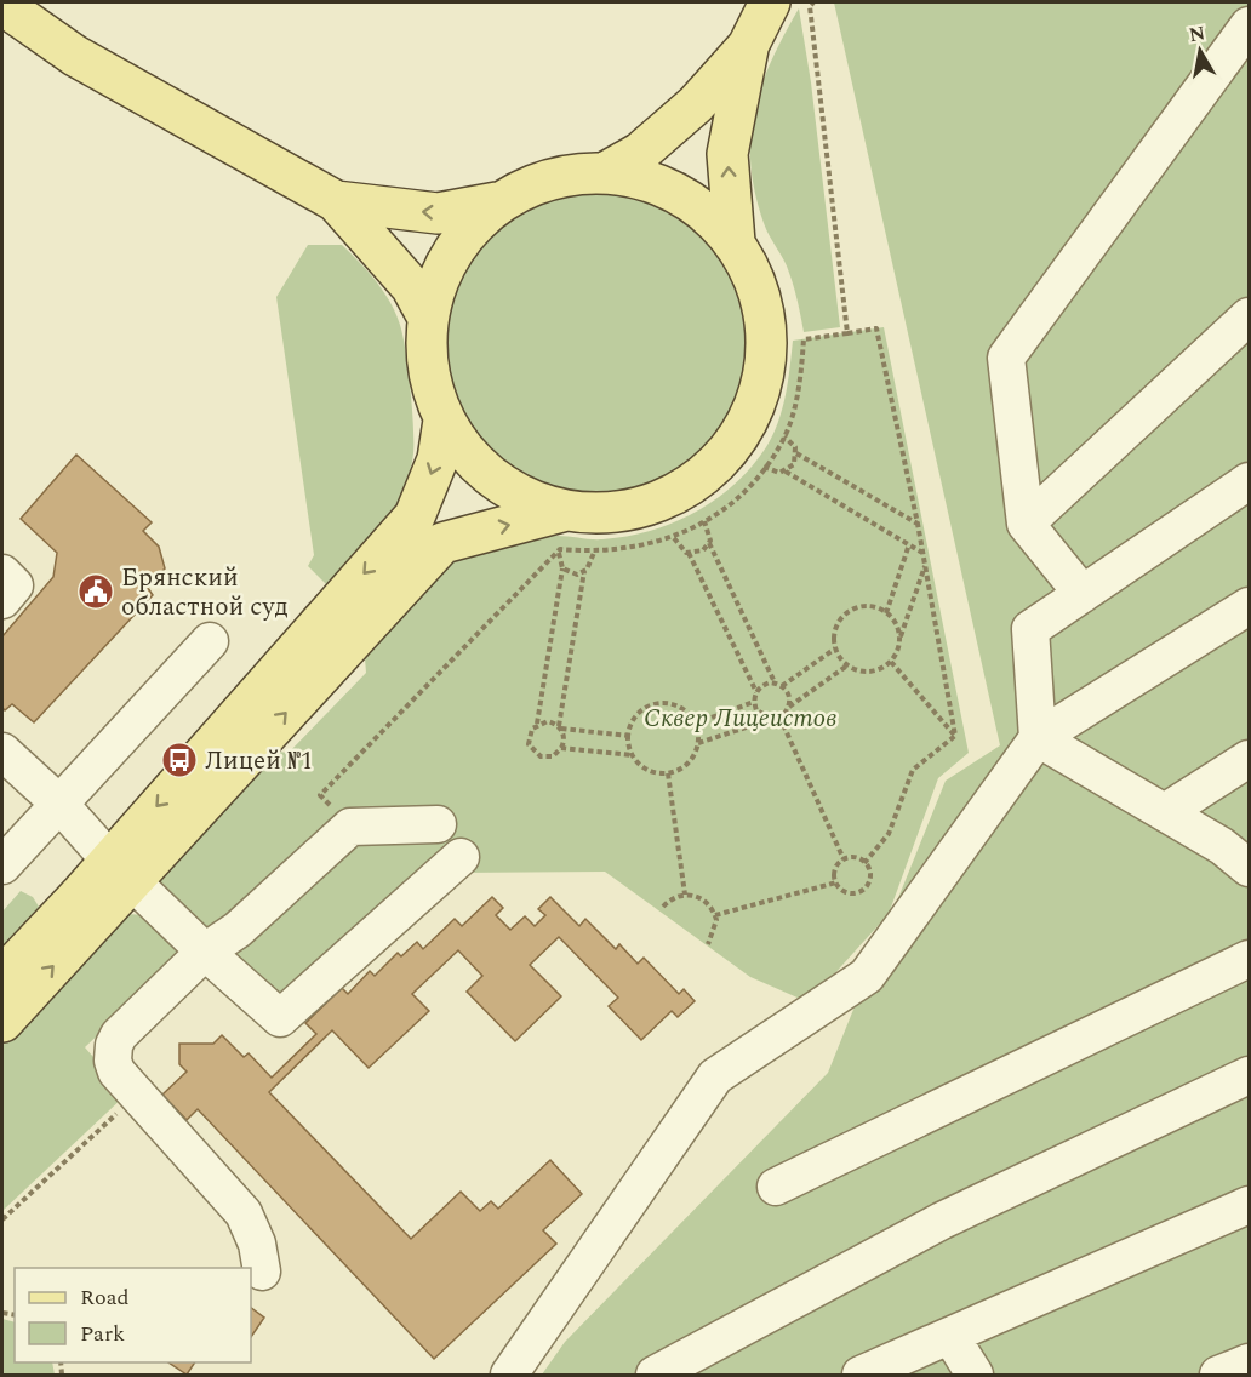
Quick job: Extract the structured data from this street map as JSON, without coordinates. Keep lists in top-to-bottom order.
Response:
{
  "parks": ["Сквер Лицеистов"],
  "places": {
    "public building": ["Брянский областной суд"],
    "bus stop": ["Лицей №1"]
  },
  "legend": ["Road", "Park"],
  "north": "top"
}
